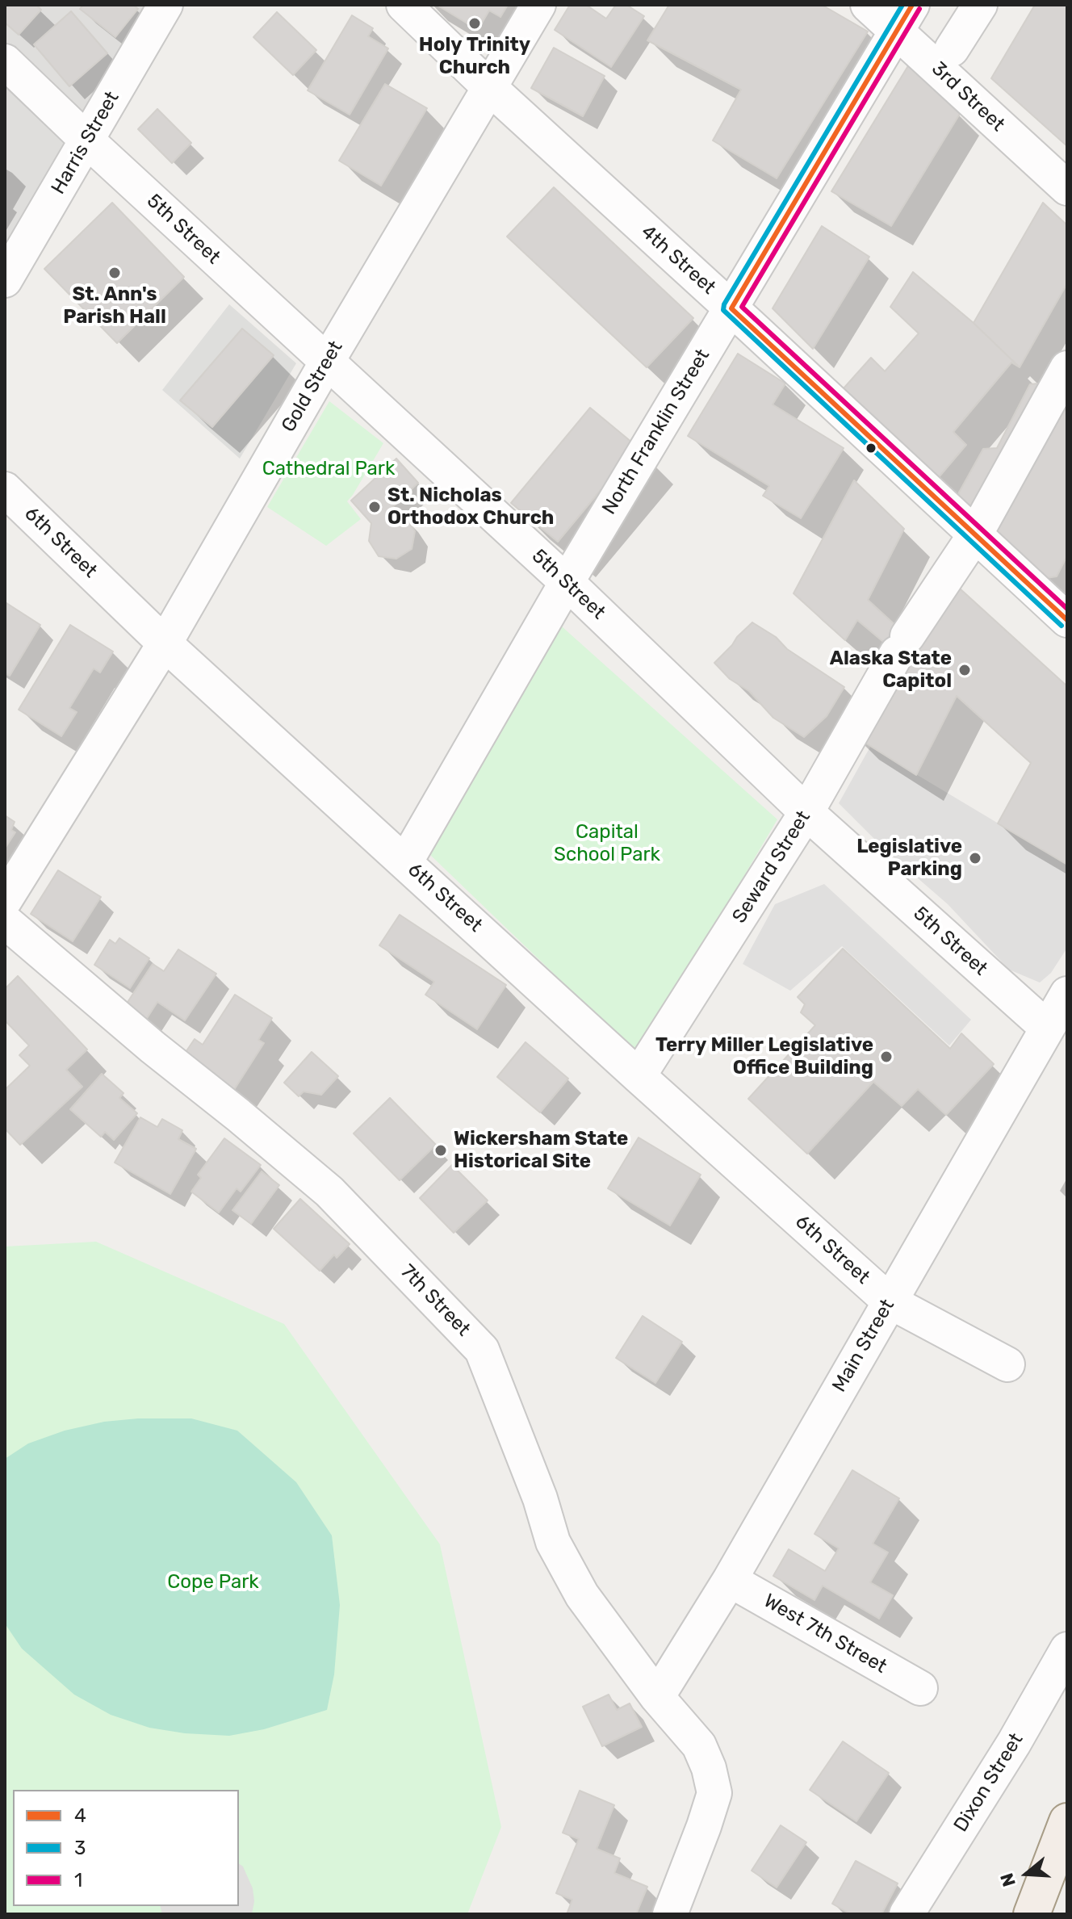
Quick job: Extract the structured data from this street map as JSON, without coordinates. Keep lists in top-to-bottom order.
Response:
{
  "streets": {
    "street": [
      "3rd Street",
      "Harris Street",
      "5th Street",
      "4th Street",
      "Gold Street",
      "North Franklin Street",
      "6th Street",
      "Seward Street",
      "7th Street",
      "Main Street",
      "West 7th Street",
      "Dixon Street"
    ]
  },
  "crossings": [
    ["3rd Street", "North Franklin Street"],
    ["Harris Street", "5th Street"],
    ["5th Street", "Gold Street"],
    ["5th Street", "North Franklin Street"],
    ["5th Street", "Seward Street"],
    ["5th Street", "Main Street"],
    ["4th Street", "Gold Street"],
    ["4th Street", "North Franklin Street"],
    ["4th Street", "Seward Street"],
    ["Gold Street", "6th Street"],
    ["North Franklin Street", "6th Street"],
    ["6th Street", "Seward Street"],
    ["6th Street", "Main Street"],
    ["7th Street", "Main Street"],
    ["Main Street", "West 7th Street"]
  ],
  "parks": ["Cathedral Park", "Capital School Park", "Cope Park"],
  "places": [
    "Holy Trinity Church",
    "St. Ann's Parish Hall",
    "St. Nicholas Orthodox Church",
    "Alaska State Capitol",
    "Legislative Parking",
    "Terry Miller Legislative Office Building",
    "Wickersham State Historical Site"
  ],
  "lines": ["transit line 4", "transit line 3", "transit line 1"],
  "legend": ["4", "3", "1"],
  "north": "left"
}
